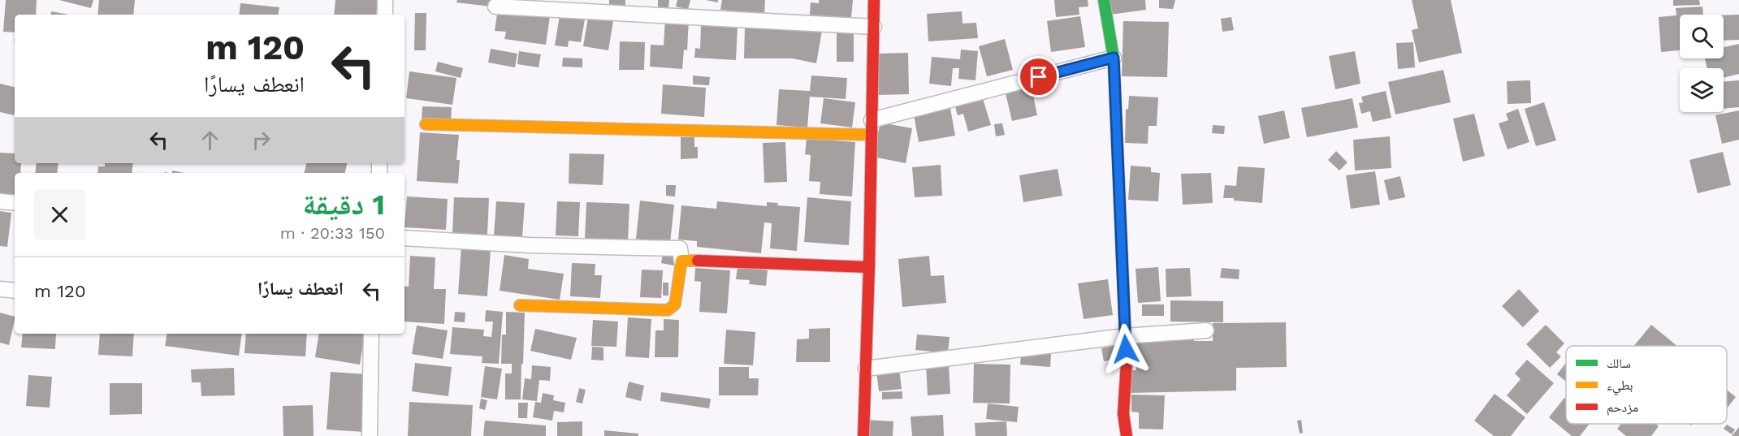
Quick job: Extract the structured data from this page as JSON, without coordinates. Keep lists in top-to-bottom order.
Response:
{
  "legend": ["سالك", "بطيء", "مزدحم"],
  "page": {
    "turn": ["120 m", "انعطف يسارًا"],
    "heading": ["1 دقيقة", "150 m · 20:33"],
    "list": [
      {
        "name": "انعطف يسارًا",
        "value": "120 m"
      }
    ]
  }
}
